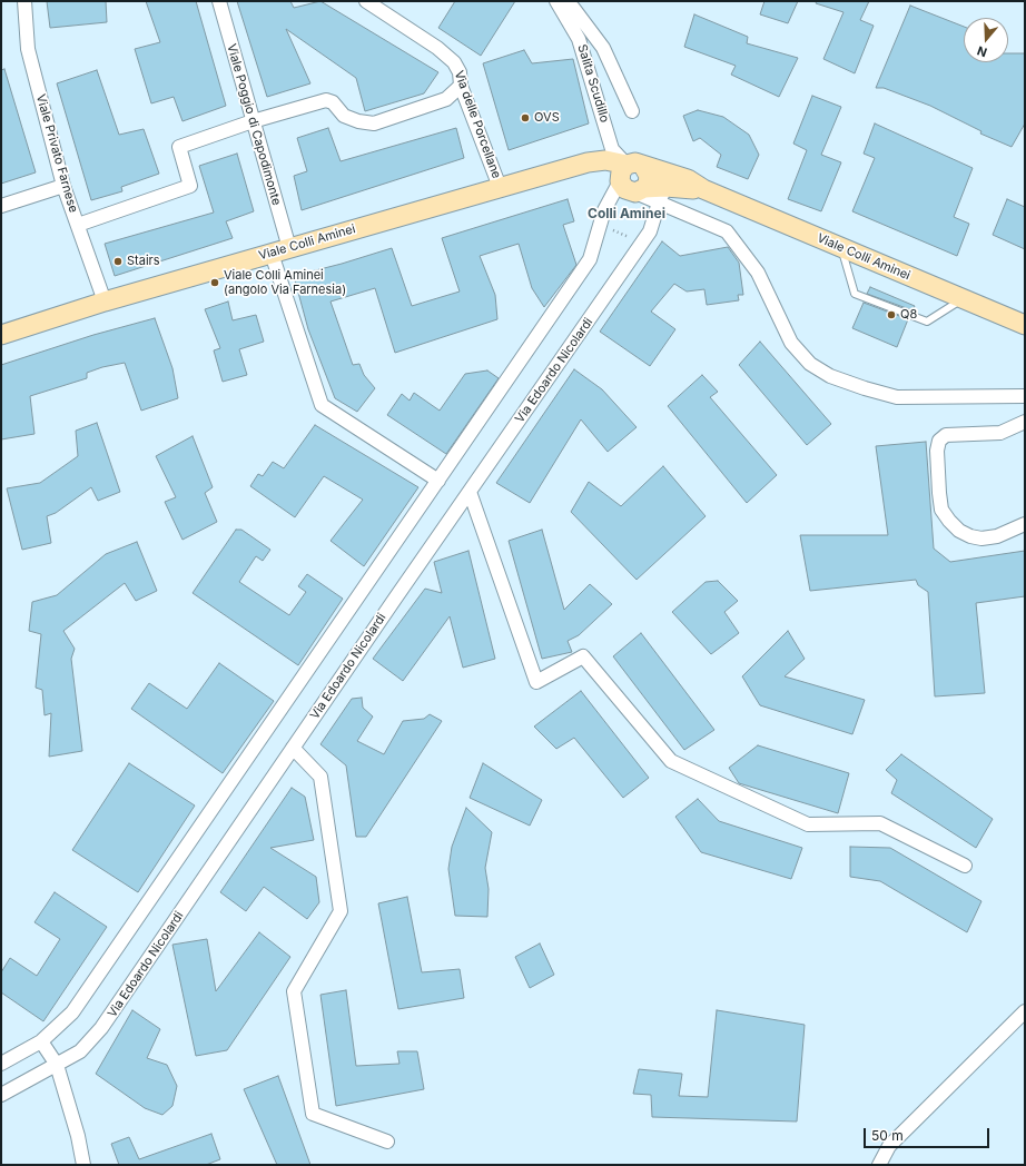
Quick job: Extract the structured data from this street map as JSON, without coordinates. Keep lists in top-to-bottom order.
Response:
{
  "streets": {
    "main road": ["Viale Colli Aminei"],
    "street": [
      "Salita Scudillo",
      "Viale Poggio di Capodimonte",
      "Via delle Porcellane",
      "Viale Privato Farnese",
      "Via Edoardo Nicolardi"
    ]
  },
  "crossings": [
    ["Salita Scudillo", "Viale Colli Aminei"],
    ["Viale Poggio di Capodimonte", "Viale Colli Aminei"],
    ["Via delle Porcellane", "Viale Colli Aminei"],
    ["Viale Privato Farnese", "Viale Colli Aminei"],
    ["Viale Colli Aminei", "Via Edoardo Nicolardi"]
  ],
  "districts": ["Colli Aminei"],
  "places": [
    "OVS",
    "Stairs",
    "Viale Colli Aminei (angolo Via Farnesia)",
    "Q8"
  ],
  "scale_bar": "50 m",
  "north": "bottom"
}
